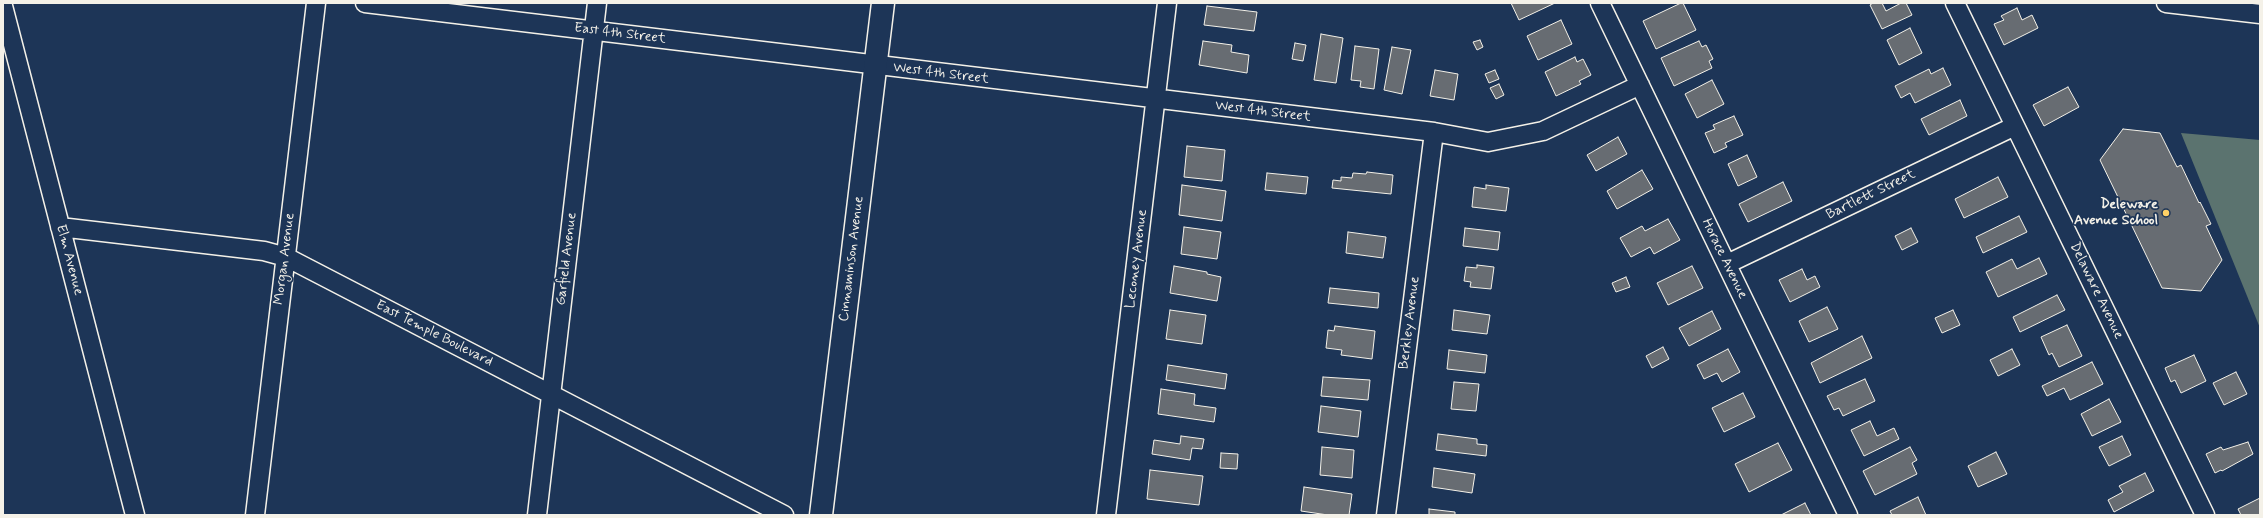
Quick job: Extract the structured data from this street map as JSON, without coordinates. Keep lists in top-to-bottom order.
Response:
{
  "streets": {
    "street": [
      "East 4th Street",
      "West 4th Street",
      "Bartlett Street",
      "Morgan Avenue",
      "Garfield Avenue",
      "Cinnaminson Avenue",
      "Leconey Avenue",
      "Horace Avenue",
      "Elm Avenue",
      "Delaware Avenue",
      "Berkley Avenue",
      "East Temple Boulevard"
    ]
  },
  "crossings": [
    ["East 4th Street", "West 4th Street"],
    ["East 4th Street", "Garfield Avenue"],
    ["East 4th Street", "Cinnaminson Avenue"],
    ["West 4th Street", "Cinnaminson Avenue"],
    ["West 4th Street", "Leconey Avenue"],
    ["West 4th Street", "Horace Avenue"],
    ["West 4th Street", "Berkley Avenue"],
    ["Bartlett Street", "Horace Avenue"],
    ["Bartlett Street", "Delaware Avenue"],
    ["Morgan Avenue", "East Temple Boulevard"],
    ["Garfield Avenue", "East Temple Boulevard"],
    ["Elm Avenue", "East Temple Boulevard"]
  ],
  "places": ["Deleware Avenue School"]
}
